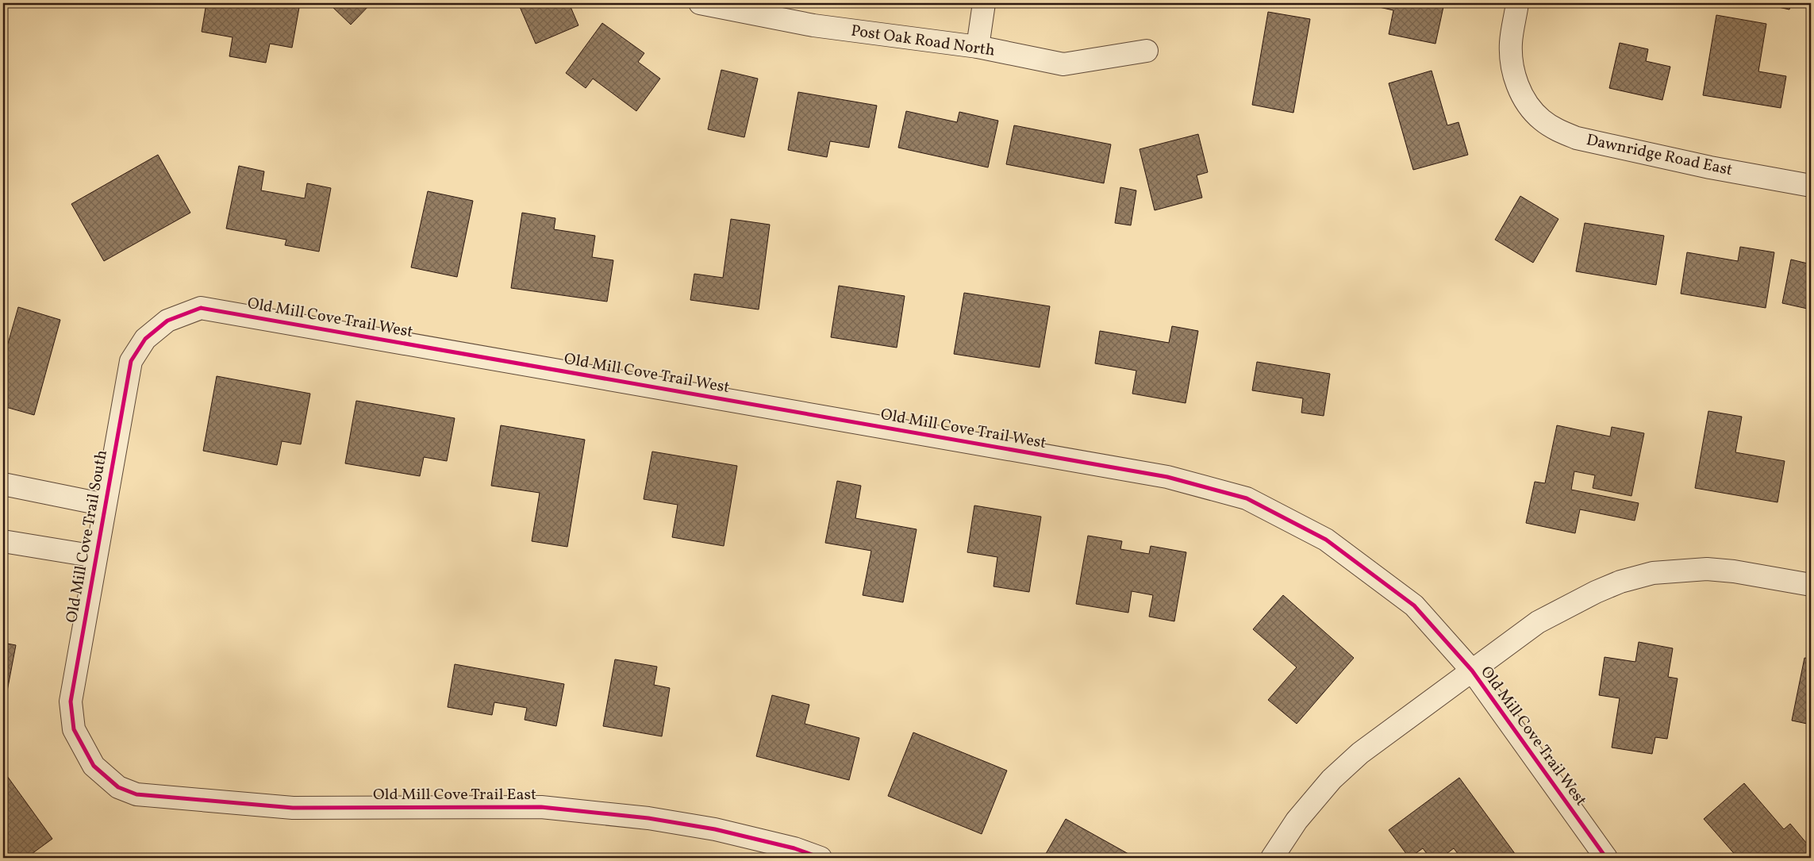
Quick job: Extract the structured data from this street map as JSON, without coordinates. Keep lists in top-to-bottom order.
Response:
{
  "streets": {
    "street": [
      "Post Oak Road North",
      "Dawnridge Road East",
      "Old Mill Cove Trail West",
      "Old Mill Cove Trail South",
      "Old Mill Cove Trail East"
    ]
  },
  "crossings": [
    ["Old Mill Cove Trail West", "Old Mill Cove Trail South"],
    ["Old Mill Cove Trail South", "Old Mill Cove Trail East"]
  ]
}
